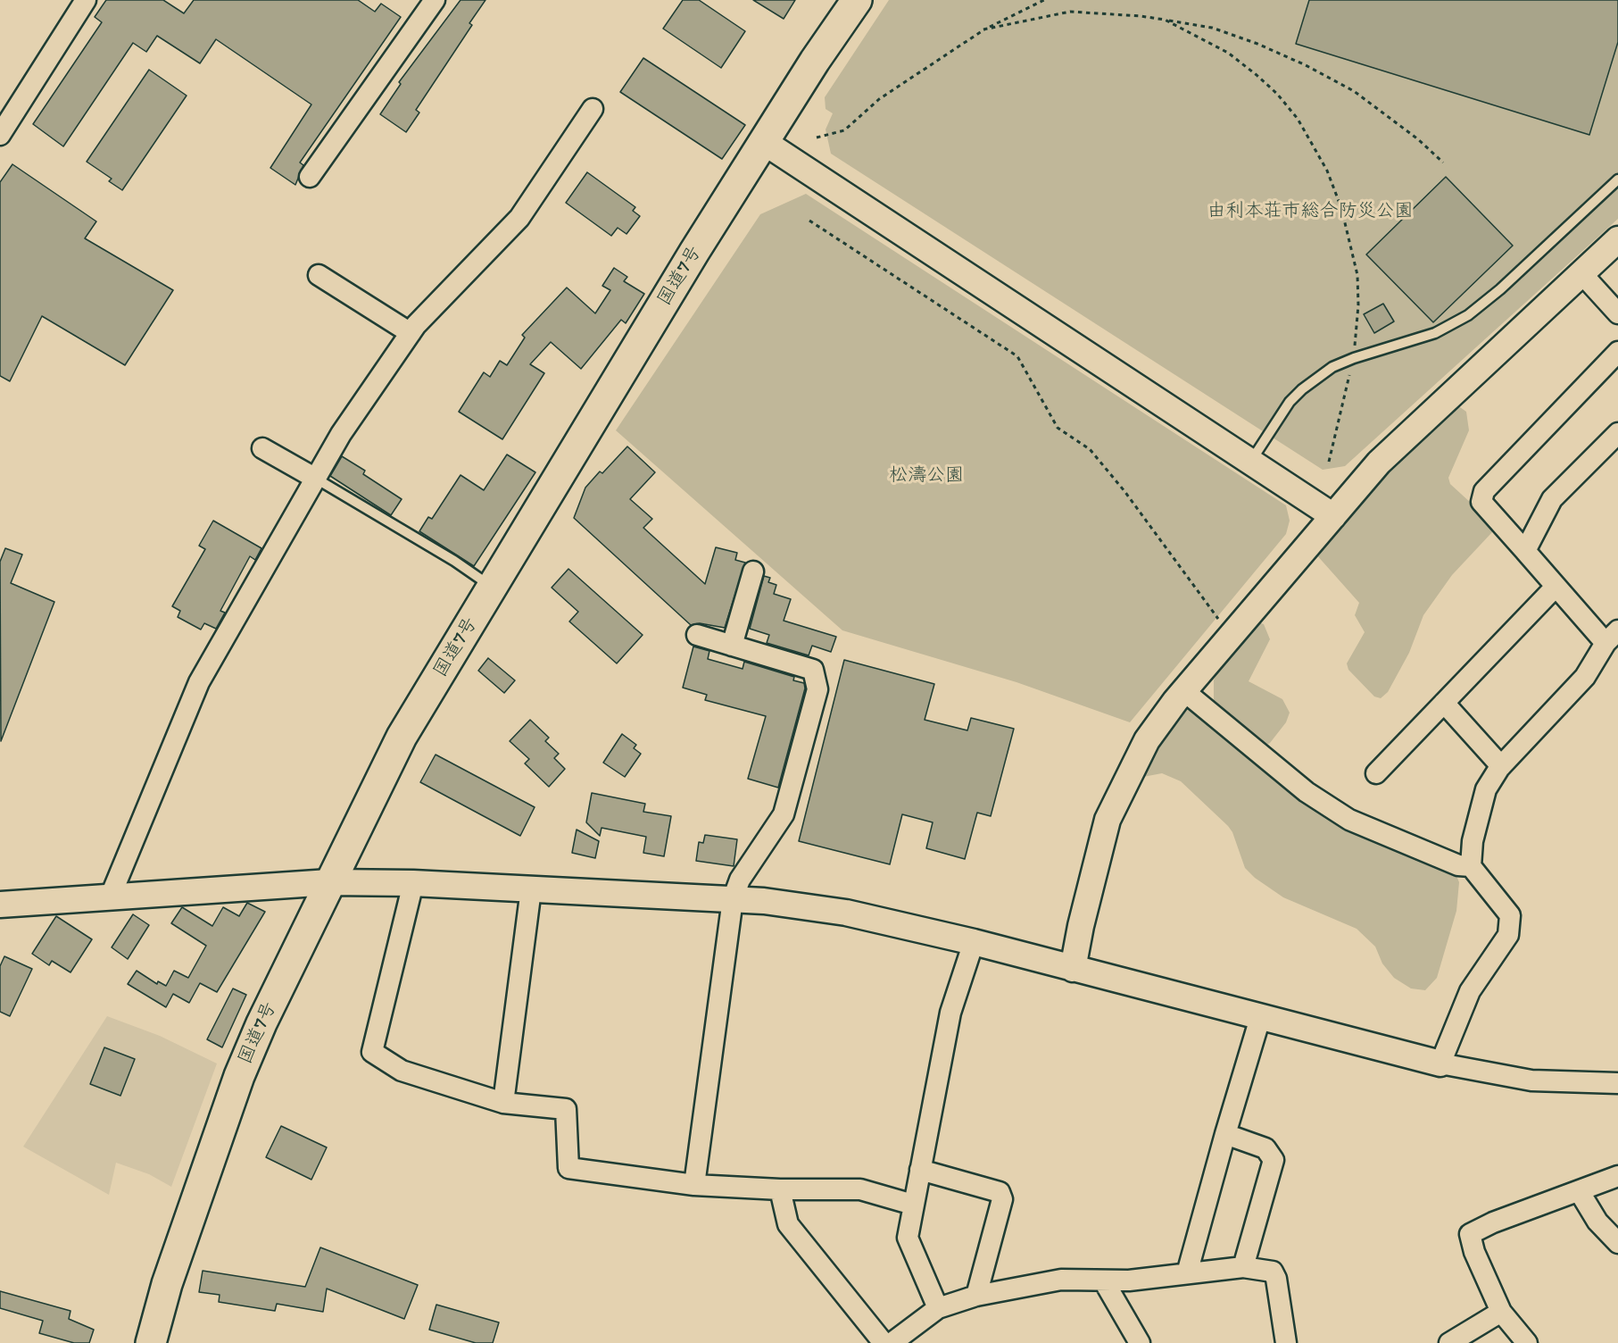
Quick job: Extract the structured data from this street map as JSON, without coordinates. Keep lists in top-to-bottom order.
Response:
{
  "streets": {
    "highway": ["国道7号"]
  },
  "parks": ["由利本荘市総合防災公園", "松濤公園"]
}
